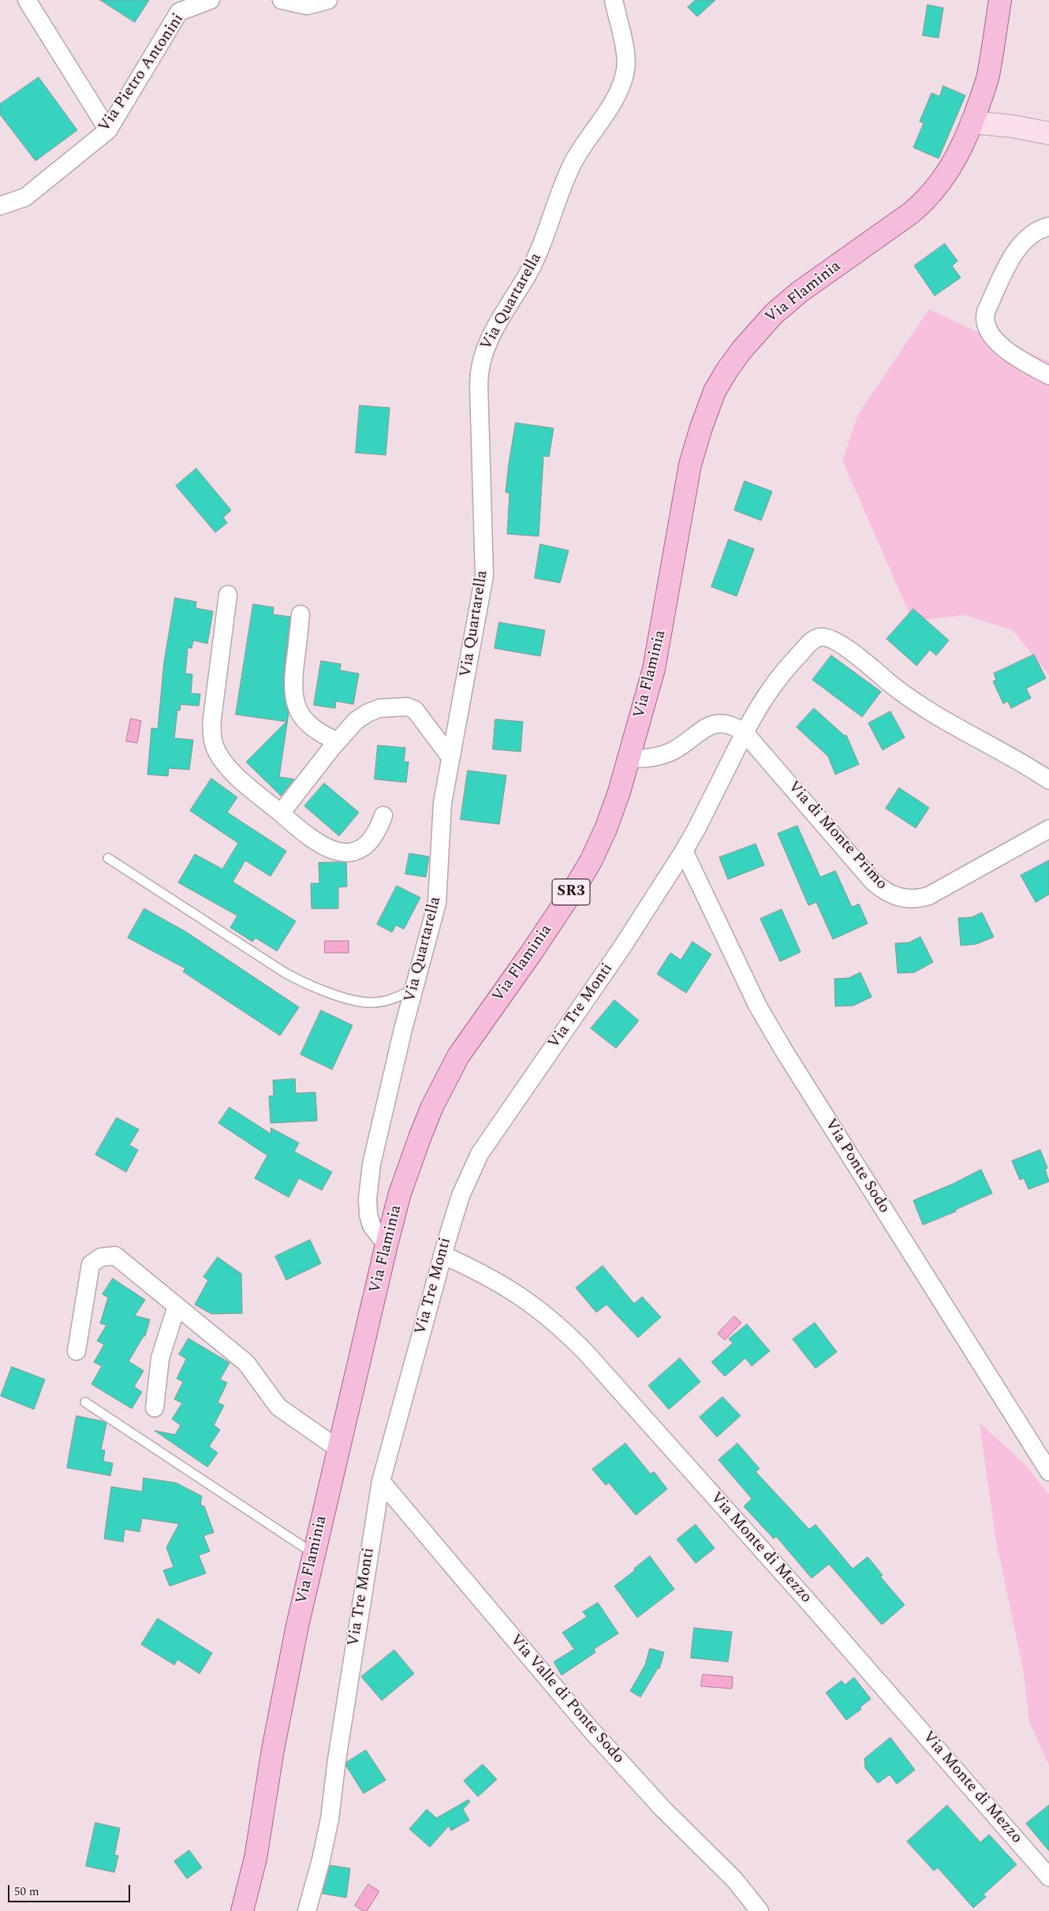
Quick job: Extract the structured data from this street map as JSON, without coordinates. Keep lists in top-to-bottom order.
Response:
{
  "streets": {
    "main road": ["Via Flaminia", "SR3"],
    "street": [
      "Via Pietro Antonini",
      "Via Quartarella",
      "Via di Monte Primo",
      "Via Tre Monti",
      "Via Ponte Sodo",
      "Via Monte di Mezzo",
      "Via Valle di Ponte Sodo"
    ]
  },
  "crossings": [
    ["Via Flaminia", "Via Quartarella"],
    ["Via di Monte Primo", "Via Tre Monti"],
    ["Via Tre Monti", "Via Ponte Sodo"],
    ["Via Tre Monti", "Via Monte di Mezzo"],
    ["Via Tre Monti", "Via Valle di Ponte Sodo"]
  ],
  "scale_bar": "50 m"
}
